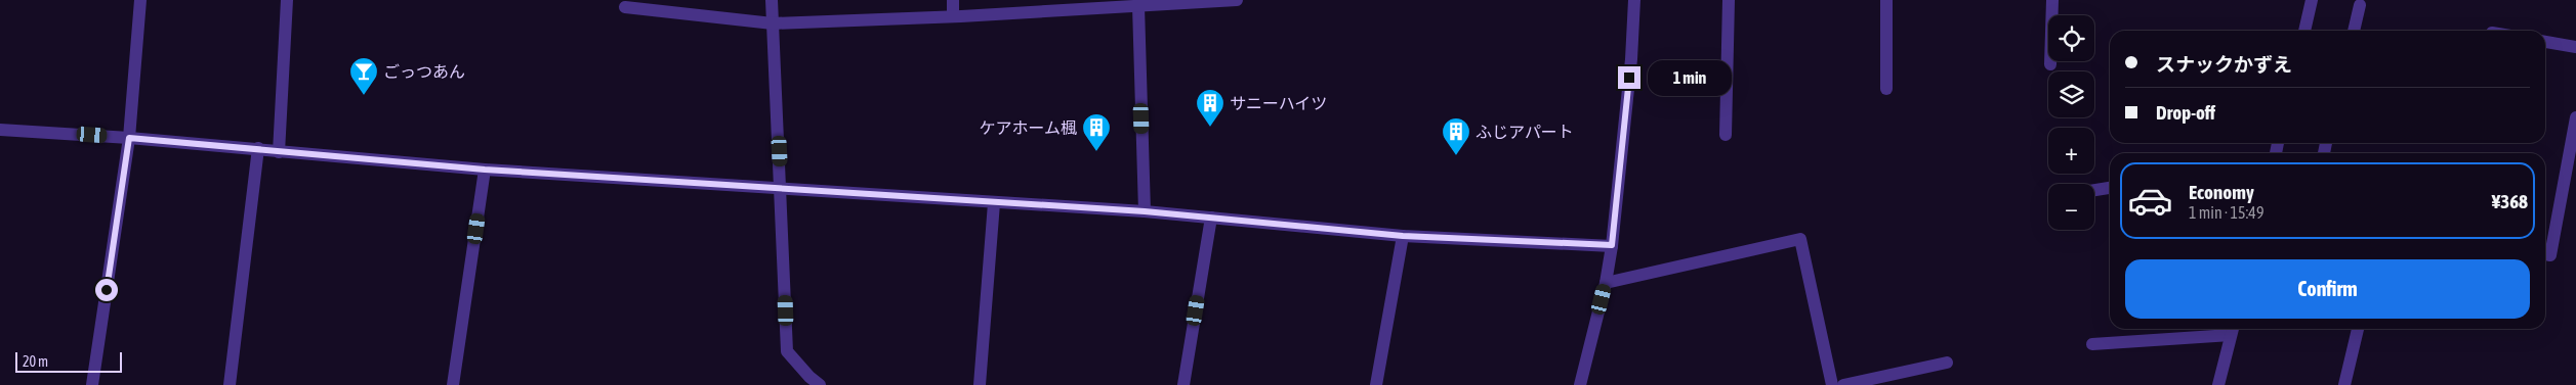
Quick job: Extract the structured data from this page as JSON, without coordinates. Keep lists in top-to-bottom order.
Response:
{
  "places": {
    "bar": ["ごっつあん"],
    "building": ["サニーハイツ", "ケアホーム楓", "ふじアパート"]
  },
  "scale_bar": "20 m",
  "page": {
    "map_buttons": ["+", "−"],
    "banner": ["スナックかずえ", "Drop-off"],
    "bubble": "1 min",
    "list": [
      {
        "name": "Economy",
        "note": "1 min · 15:49",
        "value": "¥368"
      }
    ],
    "buttons": "Confirm",
    "scale": "20 m"
  }
}
